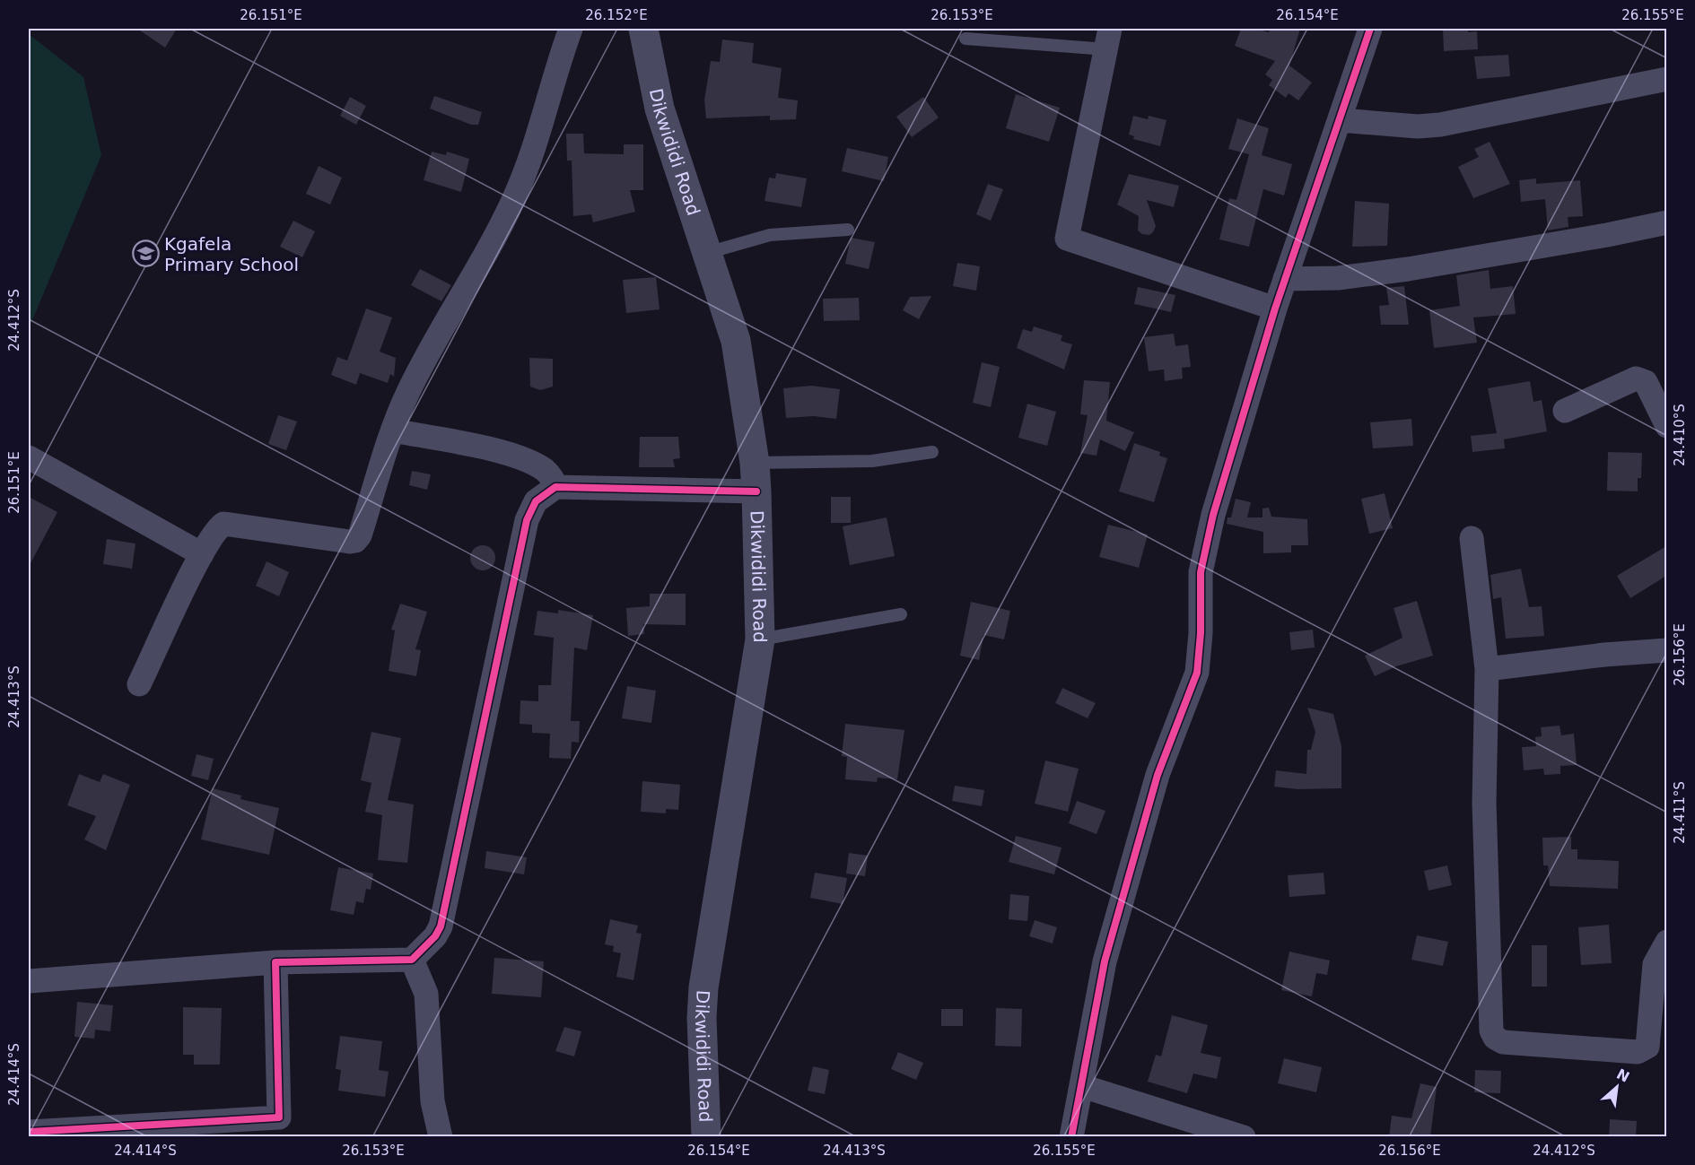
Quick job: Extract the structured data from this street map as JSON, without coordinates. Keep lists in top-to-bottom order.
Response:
{
  "streets": {
    "street": ["Dikwididi Road"]
  },
  "places": {
    "school or university": ["Kgafela Primary School"]
  },
  "north": "top right",
  "coordinates": [
    "26.151°E",
    "26.152°E",
    "26.153°E",
    "26.154°E",
    "26.155°E",
    "24.412°S",
    "24.410°S",
    "26.156°E",
    "24.413°S",
    "24.411°S",
    "24.414°S"
  ]
}
